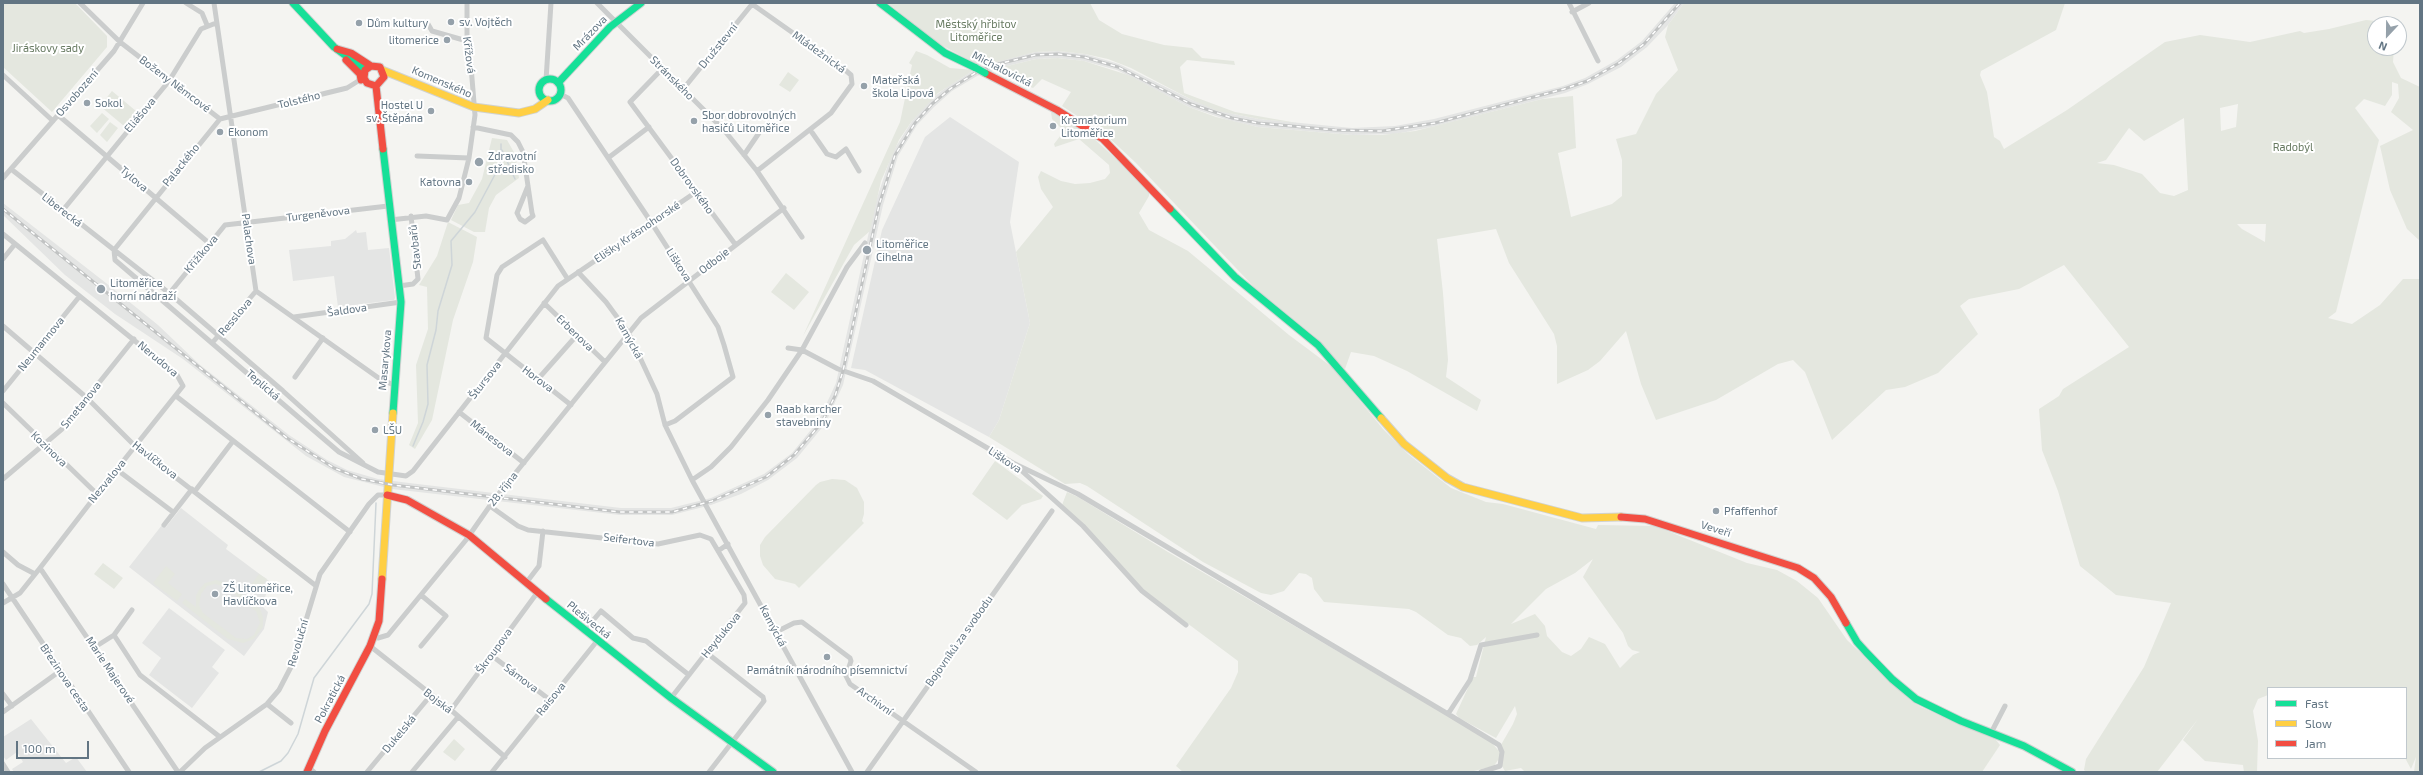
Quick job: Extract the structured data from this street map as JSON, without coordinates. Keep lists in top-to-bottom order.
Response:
{
  "streets": {
    "street": [
      "Mrázova",
      "Družstevní",
      "Mládežnická",
      "Křížová",
      "Michalovická",
      "Stránského",
      "Komenského",
      "Boženy Němcové",
      "Osvobození",
      "Tolstého",
      "Eliášova",
      "Palackého",
      "Tylova",
      "Dobrovského",
      "Liberecká",
      "Turgeněvova",
      "Elišky Krásnohorské",
      "Palachova",
      "Stavbařů",
      "Křižíkova",
      "Odboje",
      "Liškova",
      "Šaldova",
      "Resslova",
      "Erbenova",
      "Kamýcká",
      "Neumannova",
      "Nerudova",
      "Masarykova",
      "Horova",
      "Štursova",
      "Teplická",
      "Smetanova",
      "Mánesova",
      "Kozinova",
      "Havlíčkova",
      "Nezvalova",
      "28. října",
      "Veveří",
      "Seifertova",
      "Plešivecká",
      "Heydukova",
      "Bojovníků za svobodu",
      "Revoluční",
      "Škroupova",
      "Marie Majerové",
      "Březinova cesta",
      "Sámova",
      "Pokratická",
      "Raisova",
      "Bojská",
      "Archivní",
      "Dukelská"
    ]
  },
  "crossings": [
    ["Mrázova", "Stránského"],
    ["Mrázova", "Liškova"],
    ["Družstevní", "Mládežnická"],
    ["Družstevní", "Stránského"],
    ["Mládežnická", "Stránského"],
    ["Křížová", "Komenského"],
    ["Křížová", "Stavbařů"],
    ["Michalovická", "Veveří"],
    ["Stránského", "Dobrovského"],
    ["Stránského", "Odboje"],
    ["Komenského", "Tolstého"],
    ["Komenského", "Masarykova"],
    ["Boženy Němcové", "Osvobození"],
    ["Boženy Němcové", "Tolstého"],
    ["Boženy Němcové", "Eliášova"],
    ["Boženy Němcové", "Palackého"],
    ["Boženy Němcové", "Palachova"],
    ["Osvobození", "Tylova"],
    ["Osvobození", "Liberecká"],
    ["Tolstého", "Palachova"],
    ["Tolstého", "Masarykova"],
    ["Eliášova", "Tylova"],
    ["Eliášova", "Liberecká"],
    ["Palackého", "Tylova"],
    ["Palackého", "Liberecká"],
    ["Tylova", "Křižíkova"],
    ["Dobrovského", "Elišky Krásnohorské"],
    ["Dobrovského", "Odboje"],
    ["Liberecká", "Křižíkova"],
    ["Liberecká", "Teplická"],
    ["Turgeněvova", "Palachova"],
    ["Turgeněvova", "Křižíkova"],
    ["Turgeněvova", "Masarykova"],
    ["Elišky Krásnohorské", "Liškova"],
    ["Elišky Krásnohorské", "Kamýcká"],
    ["Elišky Krásnohorské", "Štursova"],
    ["Palachova", "Křižíkova"],
    ["Palachova", "Resslova"],
    ["Stavbařů", "Masarykova"],
    ["Křižíkova", "Teplická"],
    ["Odboje", "Liškova"],
    ["Odboje", "Kamýcká"],
    ["Odboje", "28. října"],
    ["Liškova", "Kamýcká"],
    ["Šaldova", "Masarykova"],
    ["Resslova", "Teplická"],
    ["Erbenova", "Štursova"],
    ["Erbenova", "28. října"],
    ["Kamýcká", "Štursova"],
    ["Kamýcká", "28. října"],
    ["Kamýcká", "Archivní"],
    ["Neumannova", "Nerudova"],
    ["Neumannova", "Havlíčkova"],
    ["Nerudova", "Smetanova"],
    ["Nerudova", "Nezvalova"],
    ["Nerudova", "Revoluční"],
    ["Masarykova", "Štursova"],
    ["Masarykova", "Teplická"],
    ["Masarykova", "28. října"],
    ["Masarykova", "Plešivecká"],
    ["Masarykova", "Revoluční"],
    ["Masarykova", "Pokratická"],
    ["Horova", "Štursova"],
    ["Horova", "28. října"],
    ["Štursova", "Teplická"],
    ["Štursova", "Mánesova"],
    ["Smetanova", "Kozinova"],
    ["Smetanova", "Havlíčkova"],
    ["Mánesova", "28. října"],
    ["Kozinova", "Nezvalova"],
    ["Havlíčkova", "Nezvalova"],
    ["Havlíčkova", "Revoluční"],
    ["Nezvalova", "Marie Majerové"],
    ["Nezvalova", "Březinova cesta"],
    ["28. října", "Seifertova"],
    ["28. října", "Plešivecká"],
    ["28. října", "Pokratická"],
    ["Seifertova", "Heydukova"],
    ["Plešivecká", "Heydukova"],
    ["Plešivecká", "Revoluční"],
    ["Plešivecká", "Škroupova"],
    ["Plešivecká", "Raisova"],
    ["Bojovníků za svobodu", "Archivní"],
    ["Revoluční", "Marie Majerové"],
    ["Škroupova", "Sámova"],
    ["Škroupova", "Bojská"],
    ["Sámova", "Raisova"],
    ["Pokratická", "Bojská"],
    ["Raisova", "Bojská"],
    ["Bojská", "Dukelská"]
  ],
  "parks": ["Městský hřbitov Litoměřice", "Jiráskovy sady", "Radobýl"],
  "places": [
    "sv. Vojtěch",
    "Dům kultury",
    "litomerice",
    "Mateřská škola Lipová",
    "Sokol",
    "Hostel U sv. Štěpána",
    "Sbor dobrovolných hasičů Litoměřice",
    "Krematorium Litoměřice",
    "Ekonom",
    "Zdravotní středisko",
    "Katovna",
    "Litoměřice Cihelna",
    "Litoměřice horní nádraží",
    "Raab karcher stavebniny",
    "LŠU",
    "Pfaffenhof",
    "ZŠ Litoměřice, Havlíčkova",
    "Památník národního písemnictví"
  ],
  "legend": ["Fast", "Slow", "Jam"],
  "scale_bar": "100 m",
  "north": "bottom"
}
